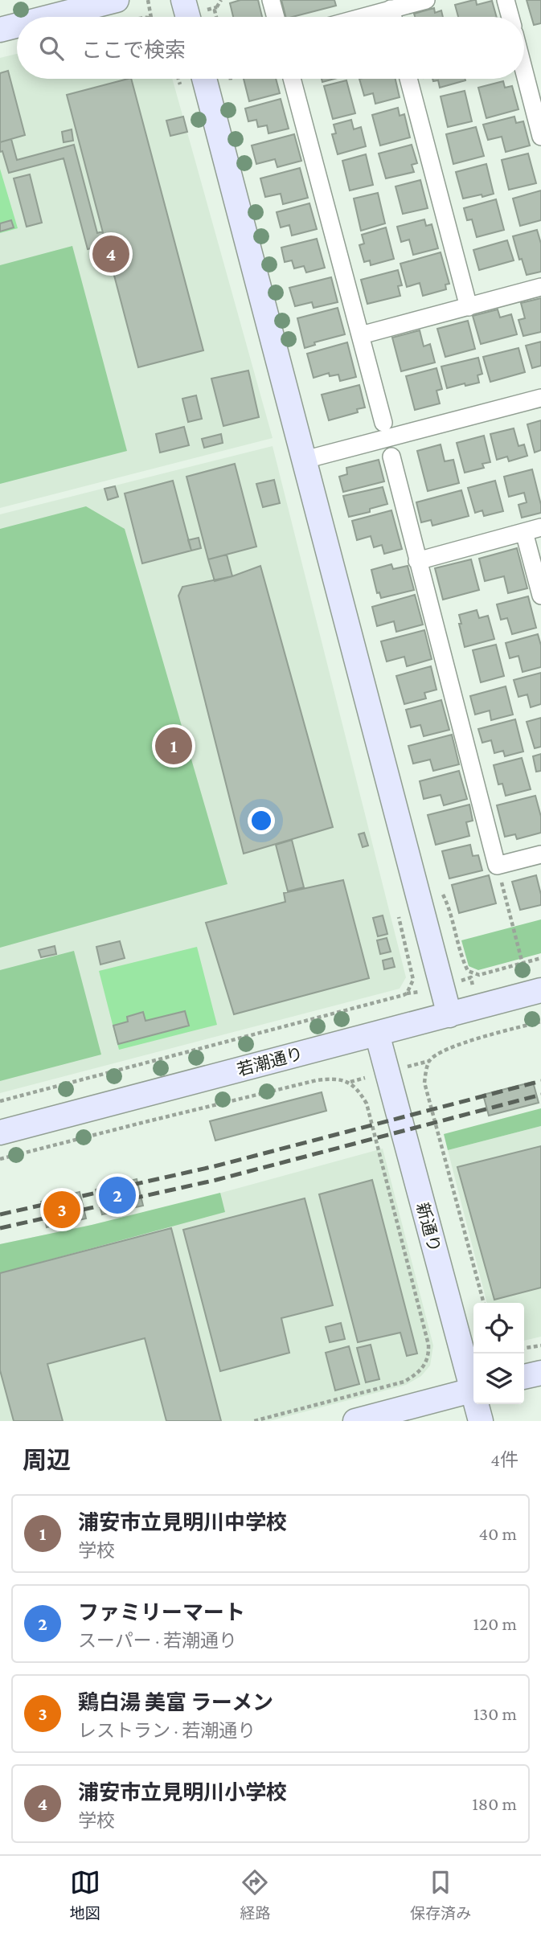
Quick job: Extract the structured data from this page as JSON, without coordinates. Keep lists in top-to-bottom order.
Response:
{
  "streets": {
    "street": ["若潮通り", "新通り"]
  },
  "crossings": [
    ["若潮通り", "新通り"]
  ],
  "page": {
    "search": "ここで検索",
    "pins": [
      "4",
      "1",
      "2",
      "3"
    ],
    "heading": ["周辺", "4件"],
    "list": [
      {
        "mark": "1",
        "name": "浦安市立見明川中学校",
        "note": "学校",
        "value": "40 m"
      },
      {
        "mark": "2",
        "name": "ファミリーマート",
        "note": "スーパー · 若潮通り",
        "value": "120 m"
      },
      {
        "mark": "3",
        "name": "鶏白湯 美富 ラーメン",
        "note": "レストラン · 若潮通り",
        "value": "130 m"
      },
      {
        "mark": "4",
        "name": "浦安市立見明川小学校",
        "note": "学校",
        "value": "180 m"
      }
    ],
    "nav": ["地図", "経路", "保存済み"]
  }
}
